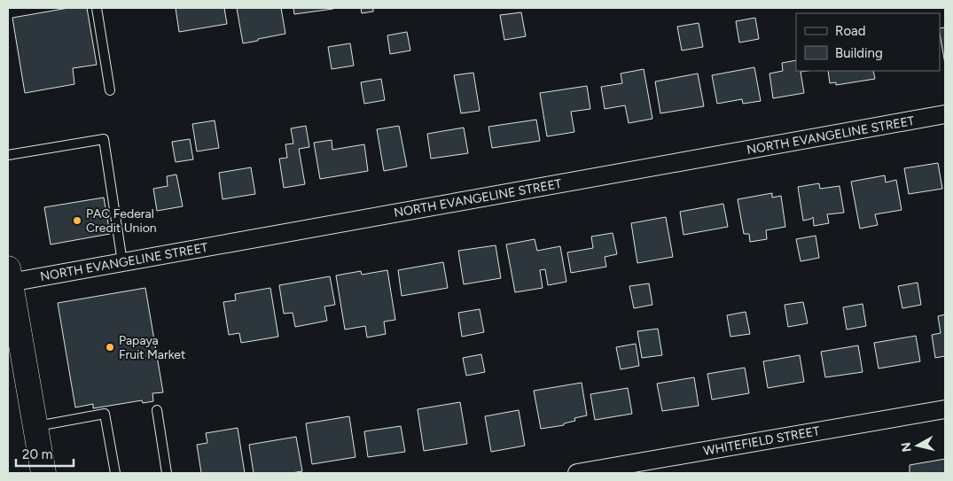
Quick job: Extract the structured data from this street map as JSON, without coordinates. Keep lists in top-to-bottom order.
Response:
{
  "streets": {
    "street": ["NORTH EVANGELINE STREET", "WHITEFIELD STREET"]
  },
  "places": ["PAC Federal Credit Union", "Papaya Fruit Market"],
  "legend": ["Road", "Building"],
  "scale_bar": "20 m",
  "north": "left"
}
